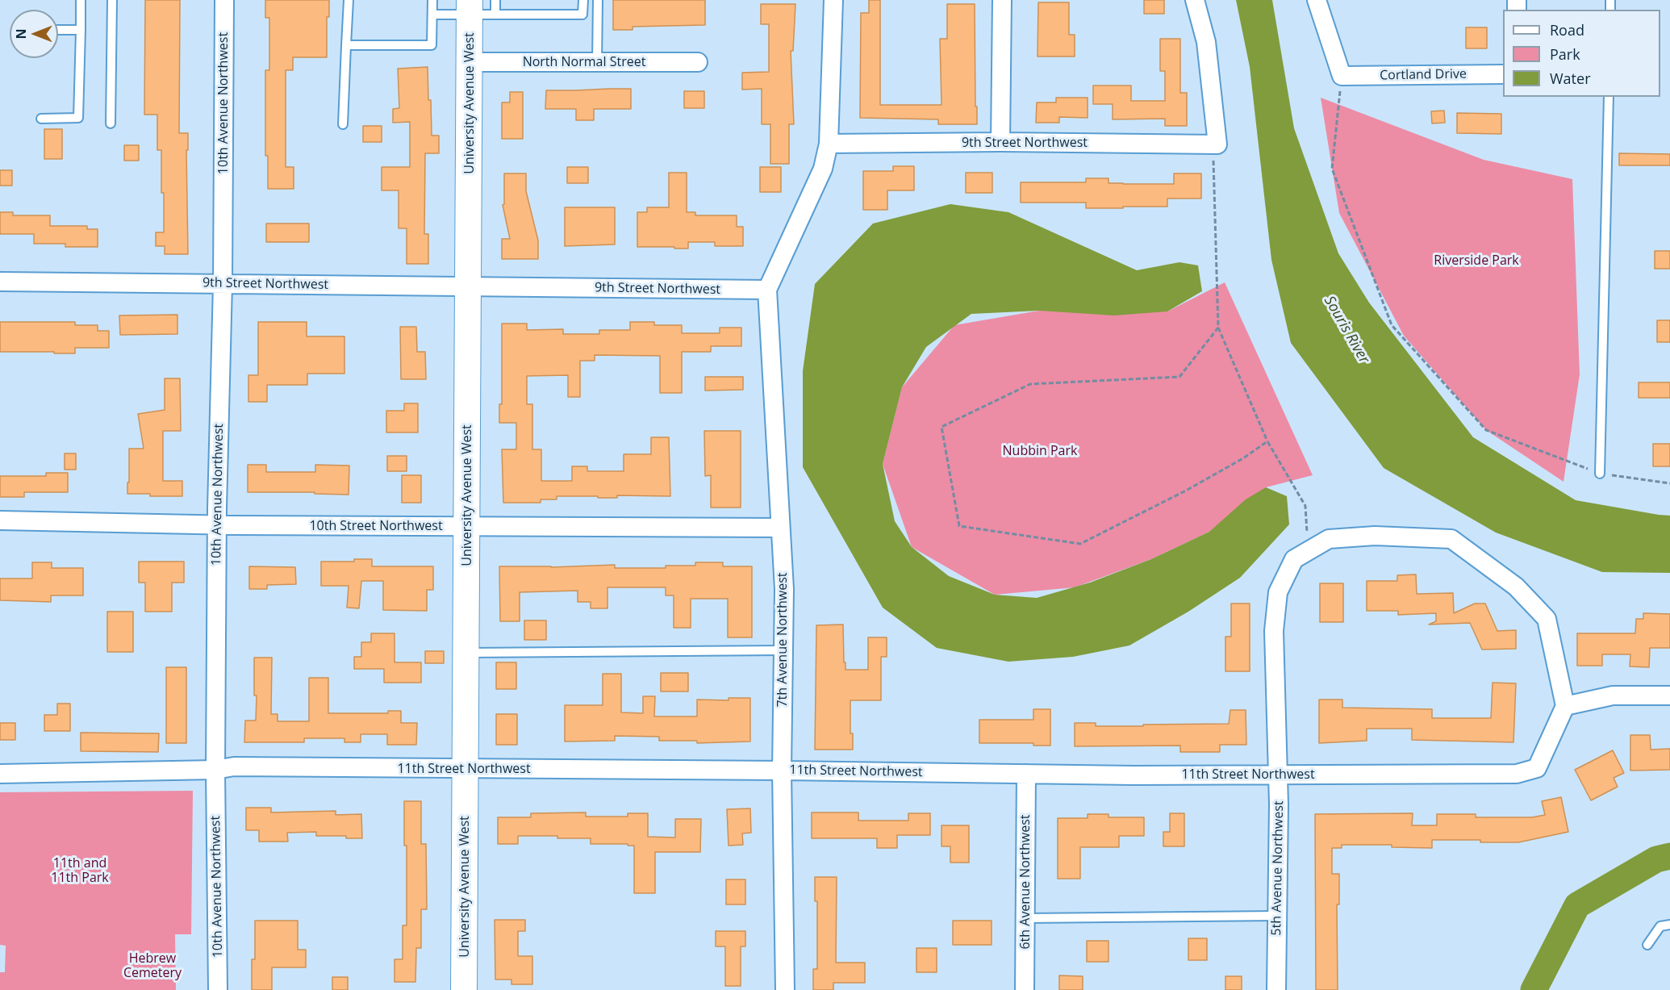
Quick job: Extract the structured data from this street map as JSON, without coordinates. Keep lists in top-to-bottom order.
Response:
{
  "streets": {
    "street": [
      "North Normal Street",
      "Cortland Drive",
      "10th Avenue Northwest",
      "University Avenue West",
      "9th Street Northwest",
      "10th Street Northwest",
      "7th Avenue Northwest",
      "11th Street Northwest",
      "5th Avenue Northwest",
      "6th Avenue Northwest"
    ]
  },
  "crossings": [
    ["North Normal Street", "University Avenue West"],
    ["10th Avenue Northwest", "9th Street Northwest"],
    ["10th Avenue Northwest", "10th Street Northwest"],
    ["10th Avenue Northwest", "11th Street Northwest"],
    ["University Avenue West", "9th Street Northwest"],
    ["University Avenue West", "10th Street Northwest"],
    ["University Avenue West", "11th Street Northwest"],
    ["9th Street Northwest", "7th Avenue Northwest"],
    ["10th Street Northwest", "7th Avenue Northwest"],
    ["7th Avenue Northwest", "11th Street Northwest"],
    ["11th Street Northwest", "5th Avenue Northwest"],
    ["11th Street Northwest", "6th Avenue Northwest"]
  ],
  "water": ["Souris River"],
  "parks": [
    "Riverside Park",
    "Nubbin Park",
    "11th and 11th Park",
    "Hebrew Cemetery"
  ],
  "legend": ["Road", "Park", "Water"],
  "north": "left"
}
